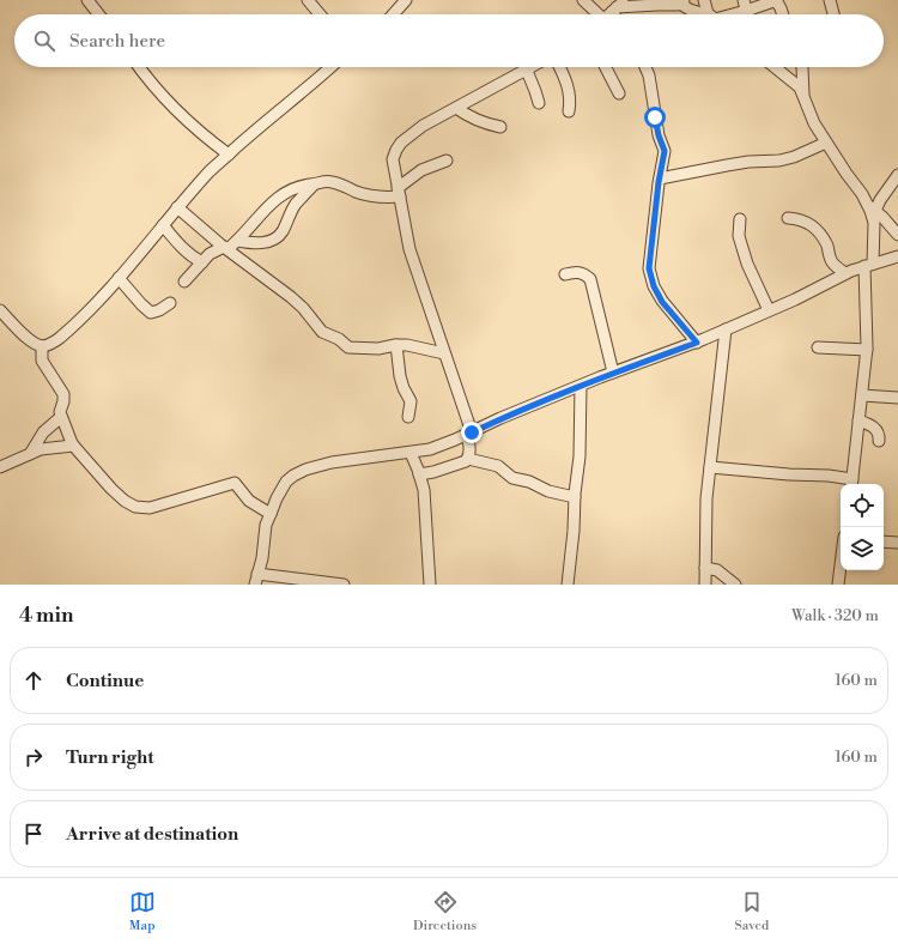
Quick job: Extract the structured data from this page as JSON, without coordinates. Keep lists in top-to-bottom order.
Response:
{
  "page": {
    "search": "Search here",
    "heading": ["4 min", "Walk · 320 m"],
    "list": [
      ["Continue", "160 m"],
      ["Turn right", "160 m"],
      "Arrive at destination"
    ],
    "nav": ["Map", "Directions", "Saved"]
  }
}
